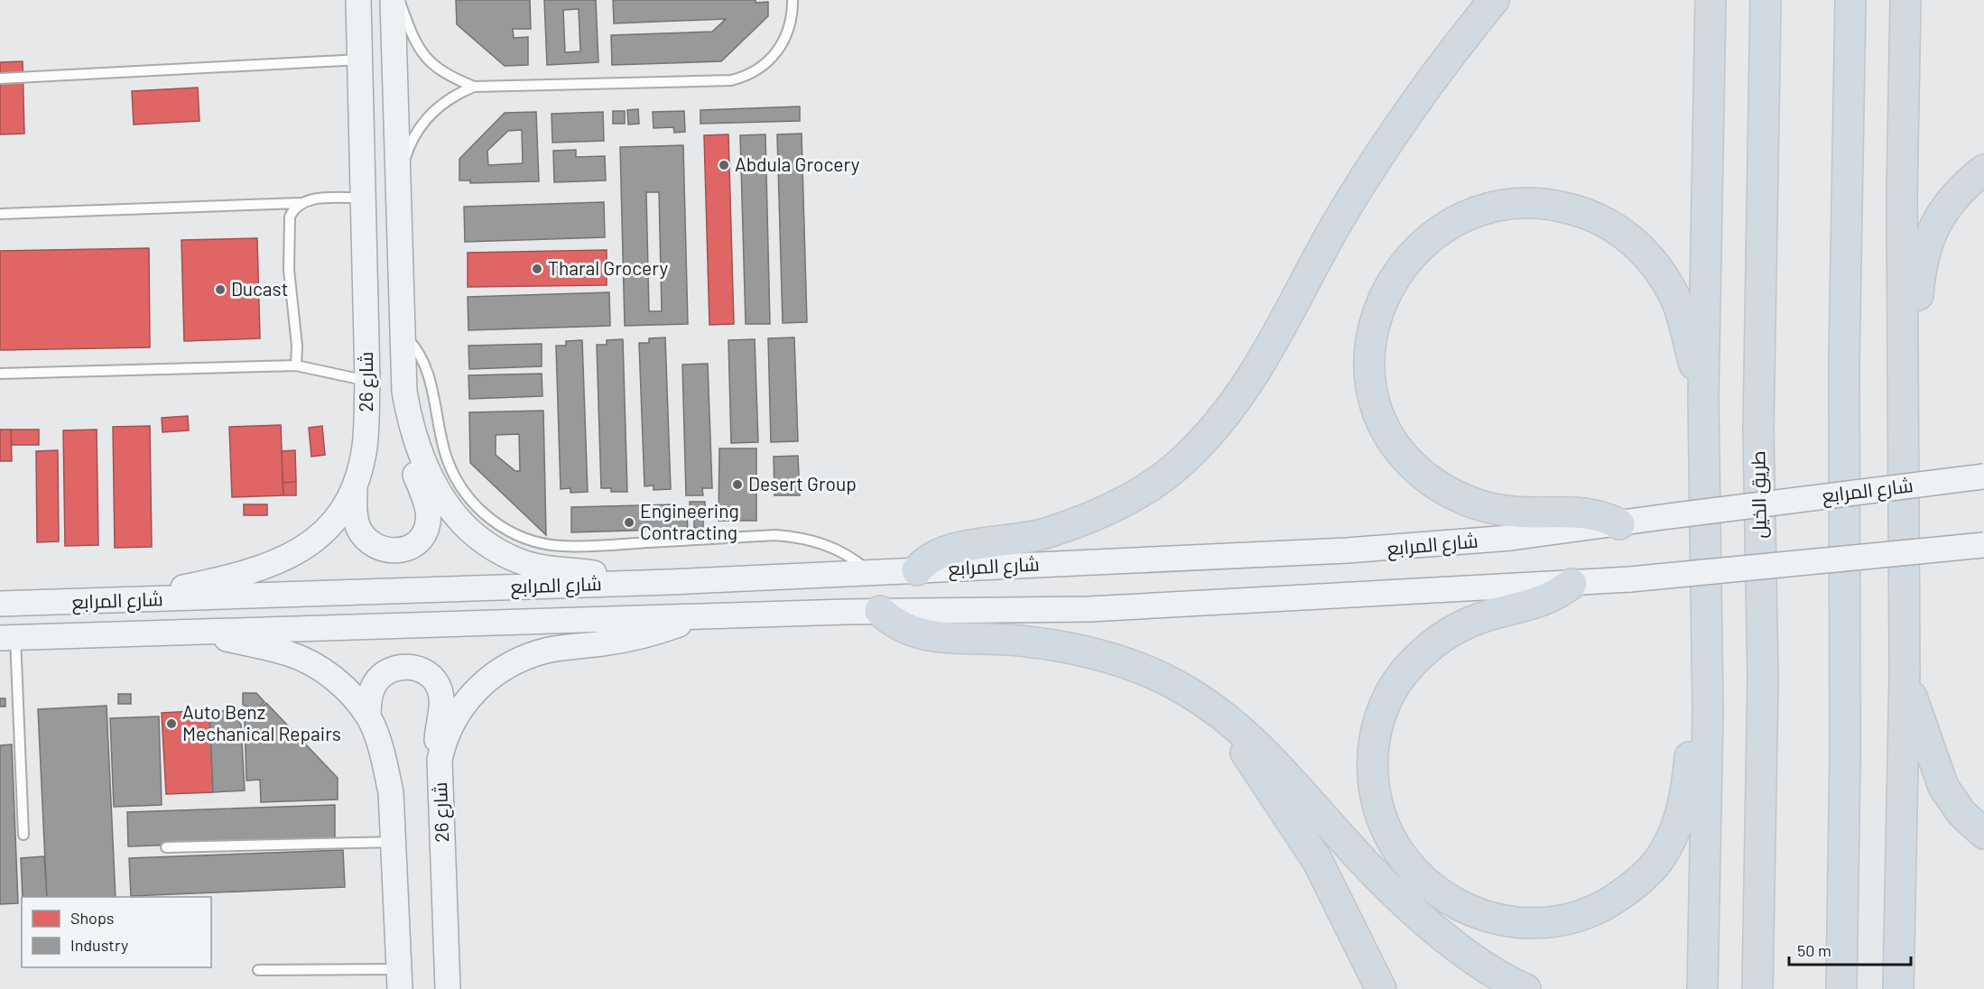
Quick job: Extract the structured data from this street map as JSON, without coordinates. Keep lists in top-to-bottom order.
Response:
{
  "streets": {
    "highway": ["طريق الخيل"],
    "main road": ["شارع 26", "شارع المرابع"]
  },
  "crossings": [
    ["شارع 26", "شارع المرابع"]
  ],
  "places": [
    "Abdula Grocery",
    "Tharal Grocery",
    "Ducast",
    "Desert Group",
    "Engineering Contracting",
    "Auto Benz Mechanical Repairs"
  ],
  "legend": ["Shops", "Industry"],
  "scale_bar": "50 m"
}
